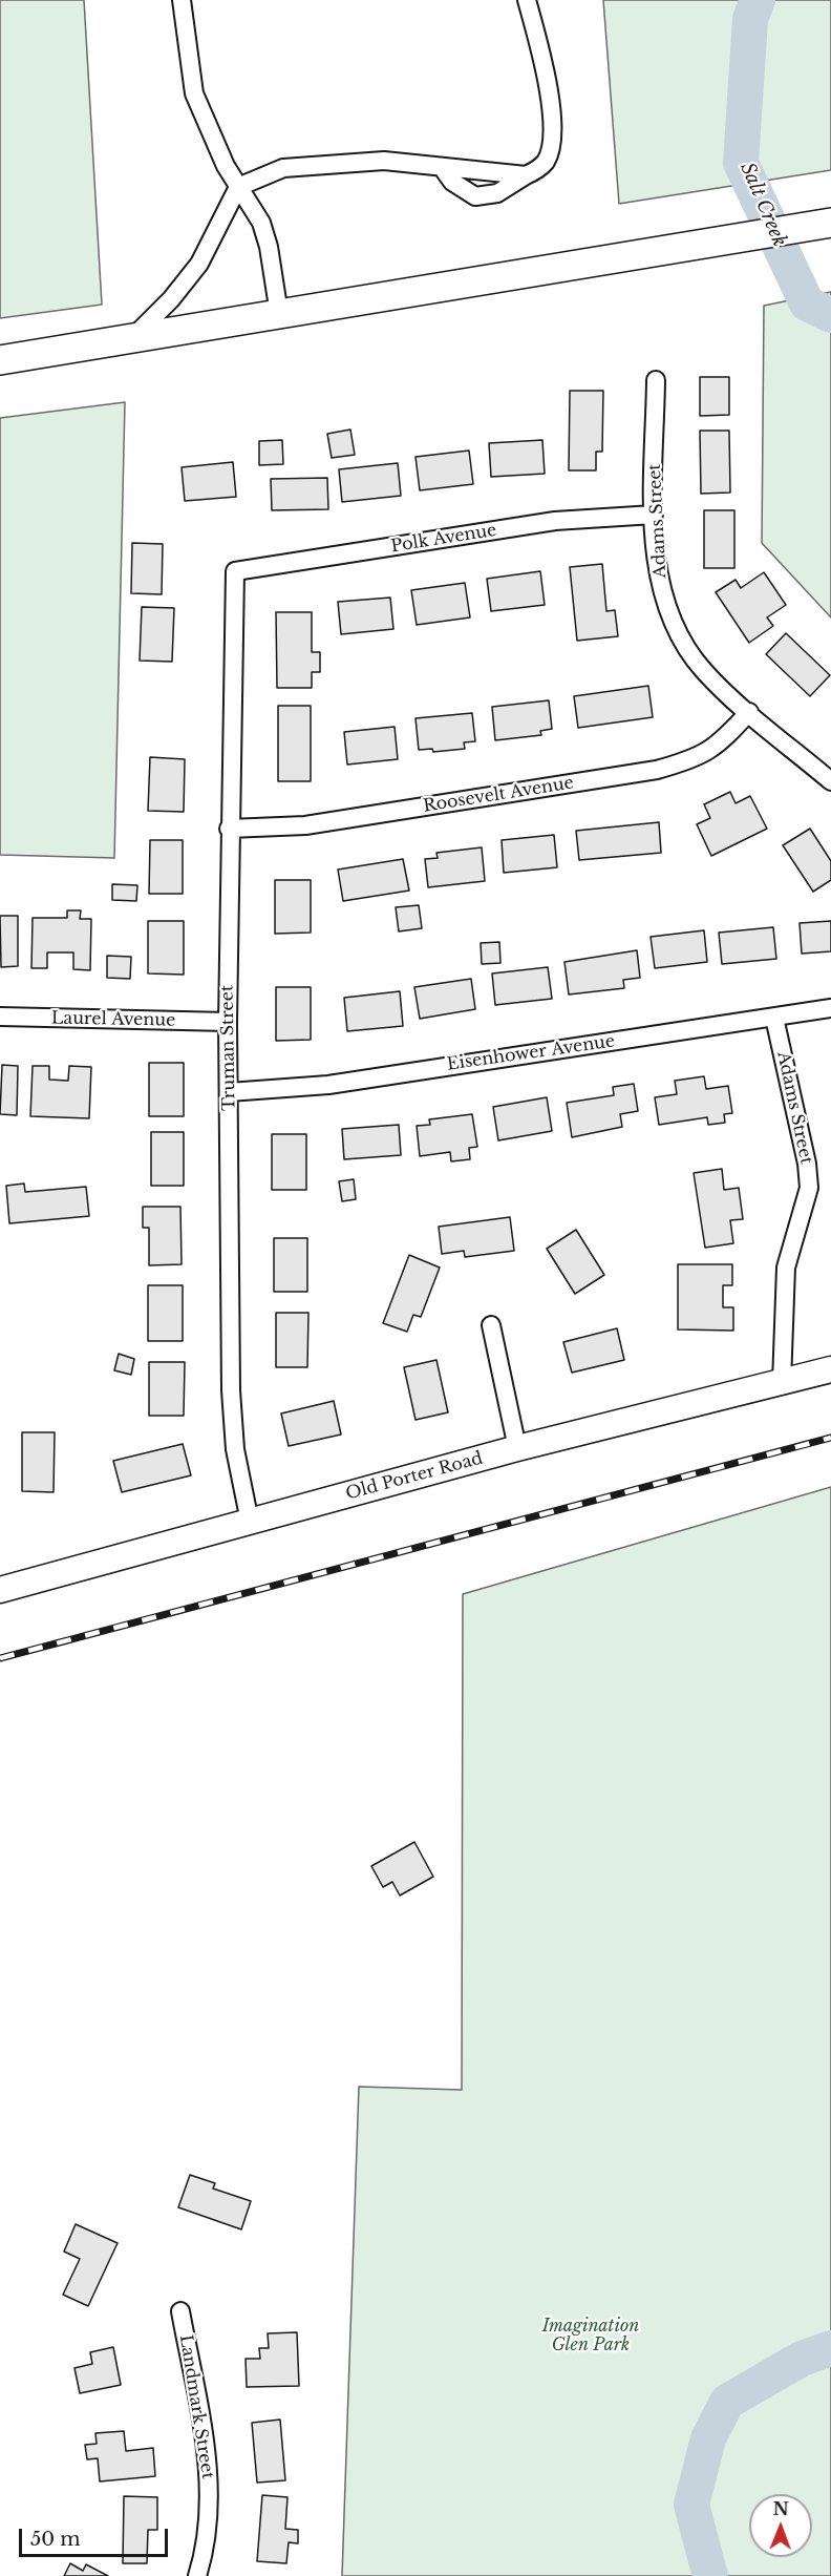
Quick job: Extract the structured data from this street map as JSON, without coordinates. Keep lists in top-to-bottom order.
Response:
{
  "streets": {
    "street": [
      "Adams Street",
      "Polk Avenue",
      "Roosevelt Avenue",
      "Laurel Avenue",
      "Truman Street",
      "Eisenhower Avenue",
      "Old Porter Road",
      "Landmark Street"
    ]
  },
  "crossings": [
    ["Adams Street", "Polk Avenue"],
    ["Adams Street", "Roosevelt Avenue"],
    ["Adams Street", "Eisenhower Avenue"],
    ["Adams Street", "Old Porter Road"],
    ["Polk Avenue", "Truman Street"],
    ["Roosevelt Avenue", "Truman Street"],
    ["Laurel Avenue", "Truman Street"],
    ["Truman Street", "Eisenhower Avenue"],
    ["Truman Street", "Old Porter Road"]
  ],
  "water": ["Salt Creek"],
  "parks": ["Imagination Glen Park"],
  "scale_bar": "50 m",
  "north": "top"
}
